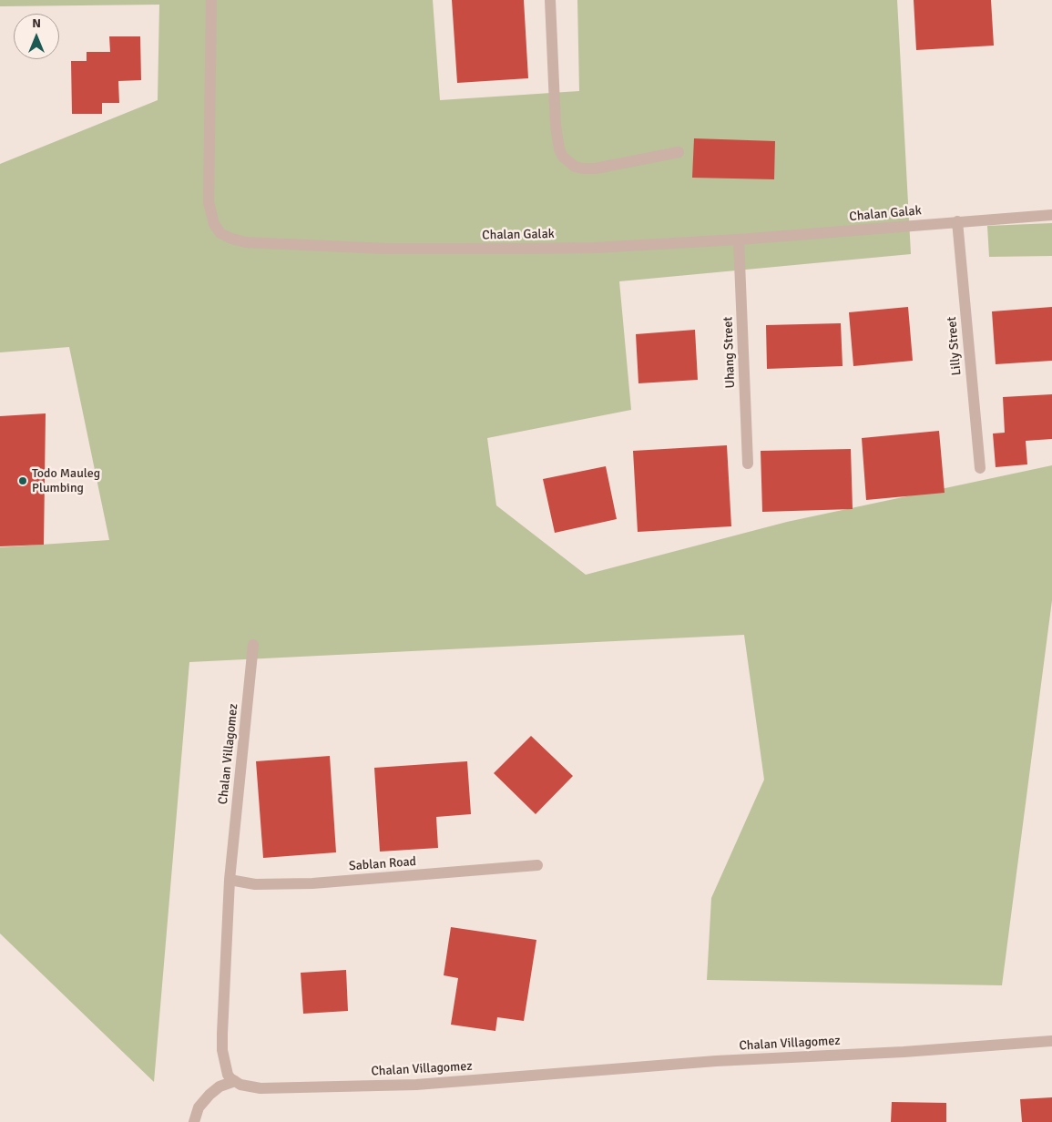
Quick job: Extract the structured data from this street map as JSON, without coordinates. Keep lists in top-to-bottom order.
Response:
{
  "streets": {
    "street": [
      "Chalan Galak",
      "Lilly Street",
      "Uhang Street",
      "Chalan Villagomez",
      "Sablan Road"
    ]
  },
  "crossings": [
    ["Chalan Galak", "Lilly Street"],
    ["Chalan Galak", "Uhang Street"],
    ["Chalan Villagomez", "Sablan Road"]
  ],
  "places": ["Todo Mauleg Plumbing"],
  "north": "top"
}
